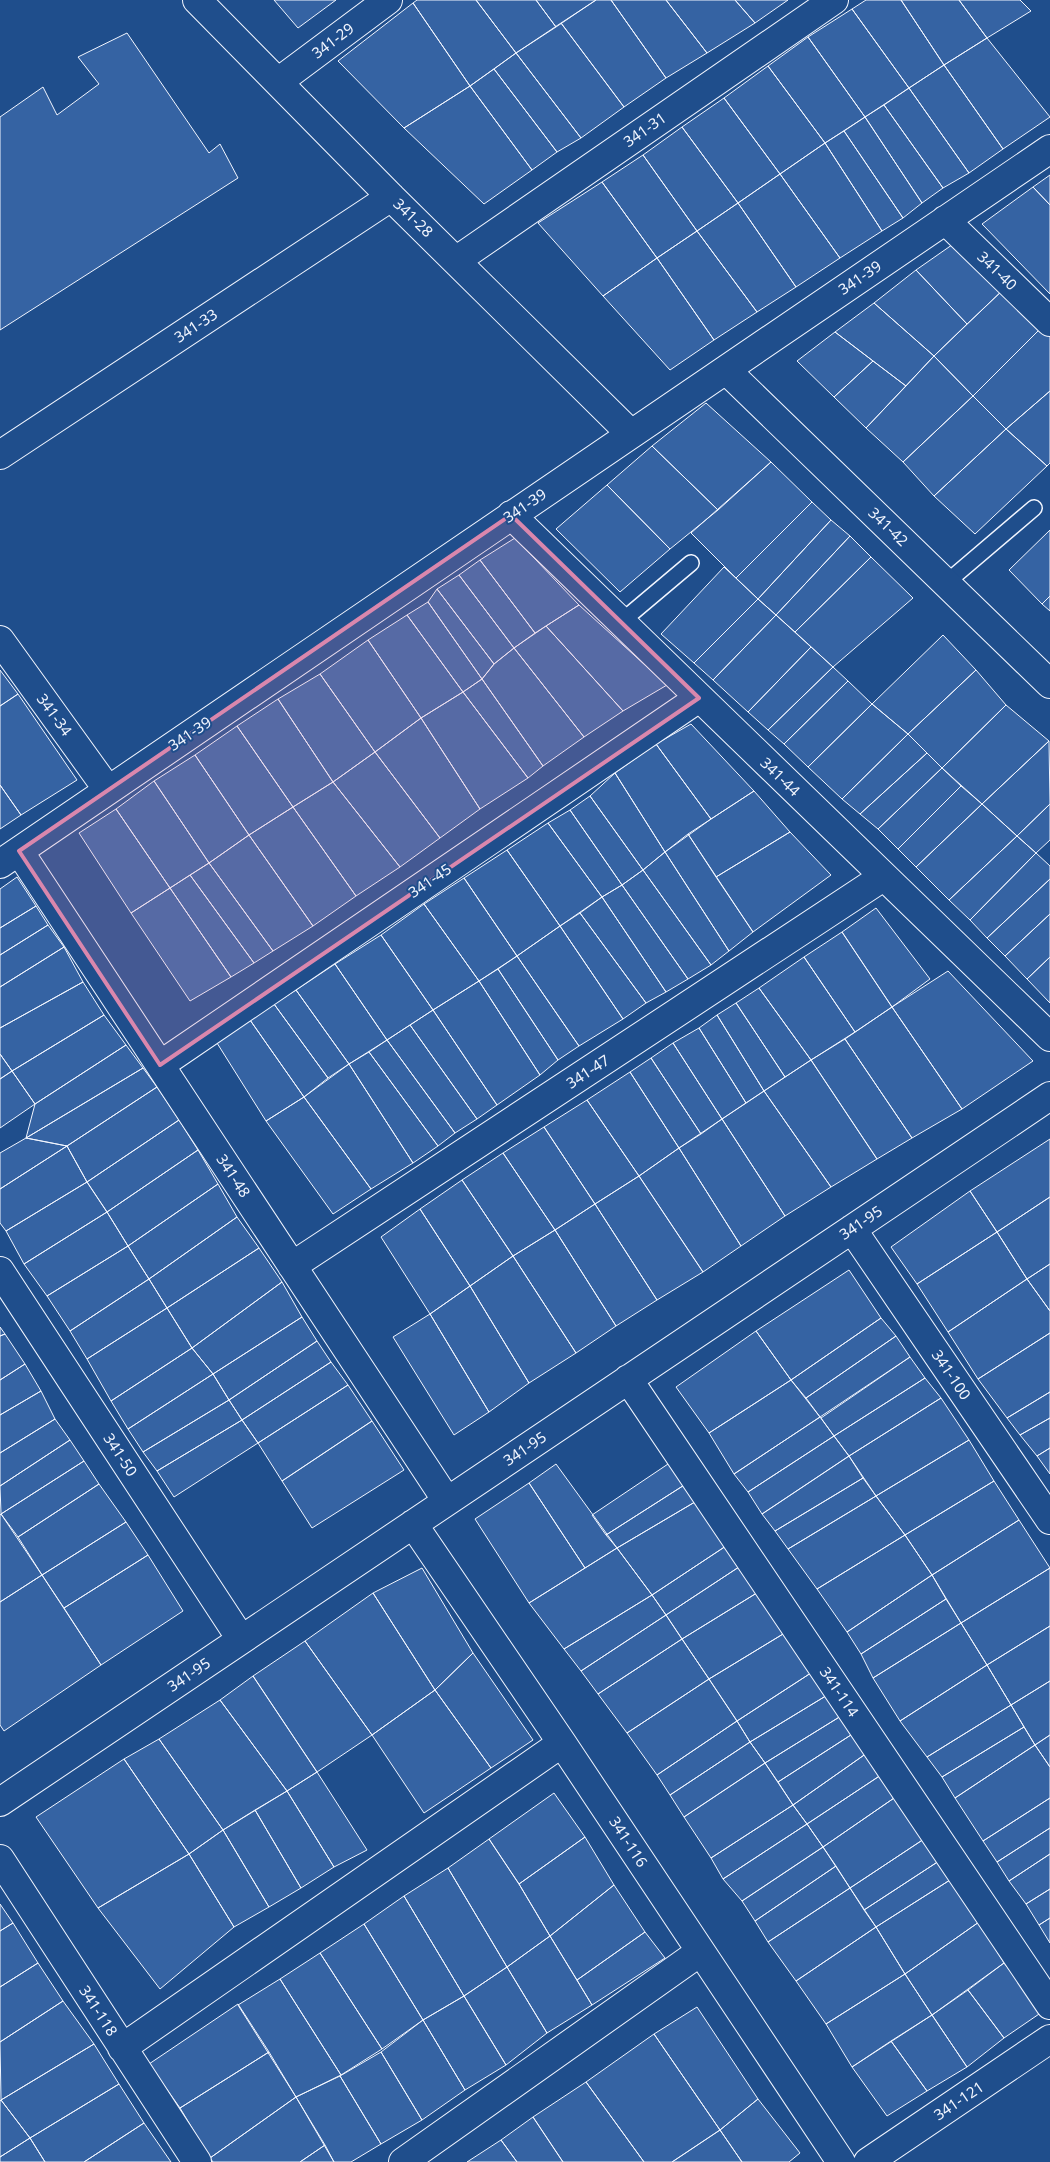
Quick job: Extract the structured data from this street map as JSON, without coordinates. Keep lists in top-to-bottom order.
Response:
{
  "streets": {
    "street": [
      "341-29",
      "341-31",
      "341-28",
      "341-40",
      "341-39",
      "341-33",
      "341-42",
      "341-34",
      "341-44",
      "341-45",
      "341-47",
      "341-48",
      "341-95",
      "341-100",
      "341-50",
      "341-114",
      "341-116",
      "341-118",
      "341-121"
    ]
  },
  "crossings": [
    ["341-29", "341-28"],
    ["341-31", "341-28"],
    ["341-28", "341-39"],
    ["341-28", "341-33"],
    ["341-40", "341-39"],
    ["341-39", "341-42"],
    ["341-39", "341-34"],
    ["341-39", "341-44"],
    ["341-39", "341-48"],
    ["341-44", "341-45"],
    ["341-44", "341-47"],
    ["341-45", "341-48"],
    ["341-47", "341-48"],
    ["341-48", "341-95"],
    ["341-95", "341-100"],
    ["341-95", "341-50"],
    ["341-95", "341-114"],
    ["341-95", "341-116"]
  ]
}
